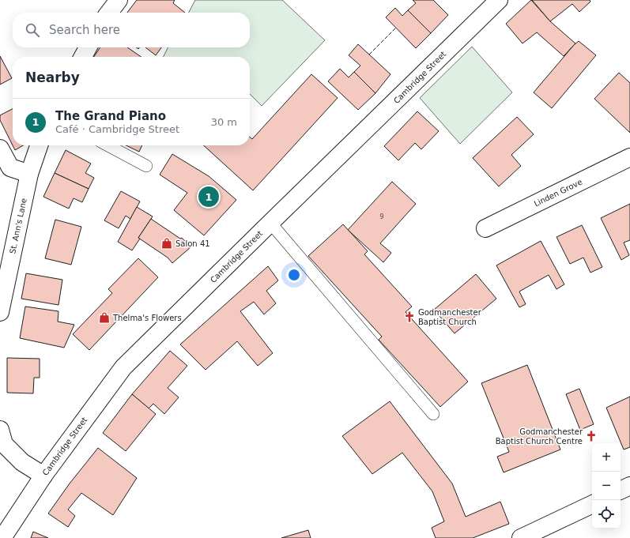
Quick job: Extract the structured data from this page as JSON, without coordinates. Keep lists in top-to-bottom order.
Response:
{
  "streets": {
    "main road": ["Cambridge Street", "Linden Grove", "St. Ann's Lane"]
  },
  "places": {
    "shop": ["Salon 41", "Thelma's Flowers"],
    "church": ["Godmanchester Baptist Church", "Godmanchester Baptist Church Centre"]
  },
  "house_numbers": ["9"],
  "page": {
    "search": "Search here",
    "heading": "Nearby",
    "list": [
      {
        "mark": "1",
        "name": "The Grand Piano",
        "note": "Café · Cambridge Street",
        "value": "30 m"
      }
    ],
    "pins": "1",
    "map_buttons": ["+", "−"]
  }
}
